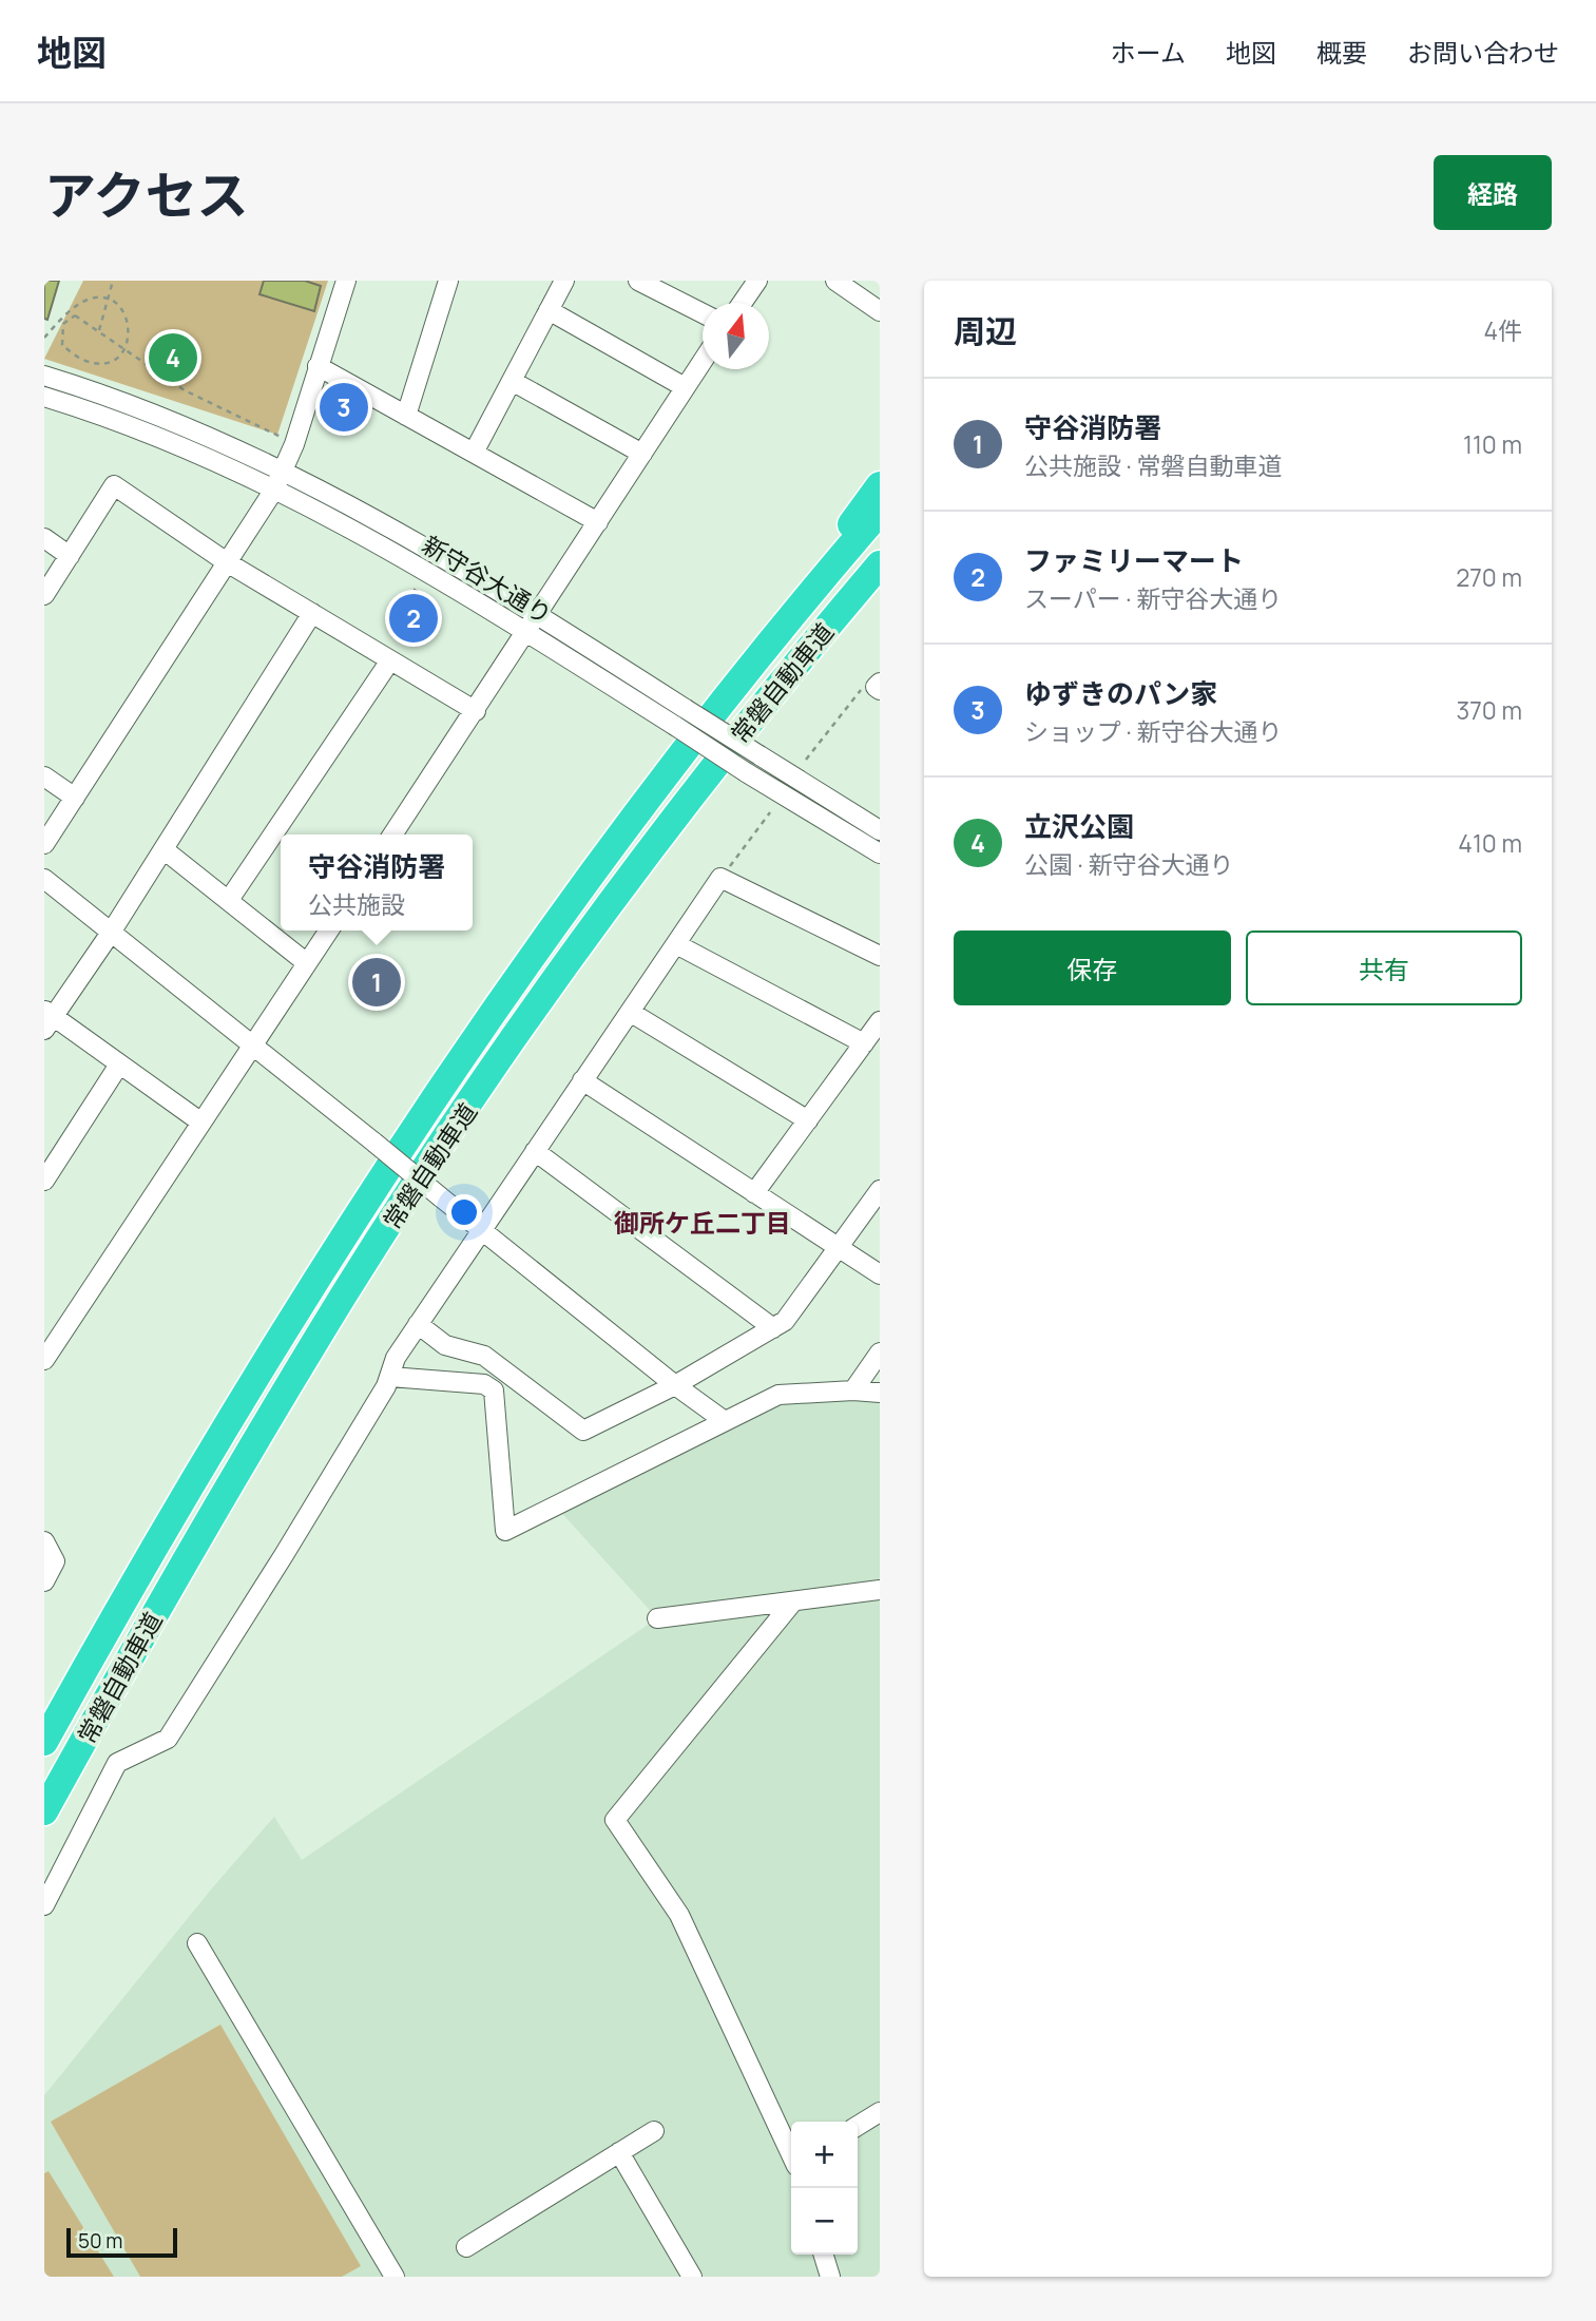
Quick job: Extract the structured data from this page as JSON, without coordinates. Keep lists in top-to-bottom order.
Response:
{
  "streets": {
    "highway": ["常磐自動車道"],
    "street": ["新守谷大通り"]
  },
  "districts": ["御所ケ丘二丁目"],
  "scale_bar": "50 m",
  "north": "top",
  "page": {
    "header": "地図",
    "nav": [
      "ホーム",
      "地図",
      "概要",
      "お問い合わせ"
    ],
    "title": "アクセス",
    "buttons": [
      "経路",
      ["保存", "共有"]
    ],
    "heading": ["周辺", "4件"],
    "pins": [
      "4",
      "3",
      "2",
      "1"
    ],
    "list": [
      {
        "mark": "1",
        "name": "守谷消防署",
        "note": "公共施設 · 常磐自動車道",
        "value": "110 m"
      },
      {
        "mark": "2",
        "name": "ファミリーマート",
        "note": "スーパー · 新守谷大通り",
        "value": "270 m"
      },
      {
        "mark": "3",
        "name": "ゆずきのパン家",
        "note": "ショップ · 新守谷大通り",
        "value": "370 m"
      },
      {
        "mark": "4",
        "name": "立沢公園",
        "note": "公園 · 新守谷大通り",
        "value": "410 m"
      }
    ],
    "popup": ["守谷消防署", "公共施設"],
    "map_buttons": ["+", "−"],
    "scale": "50 m"
  }
}
